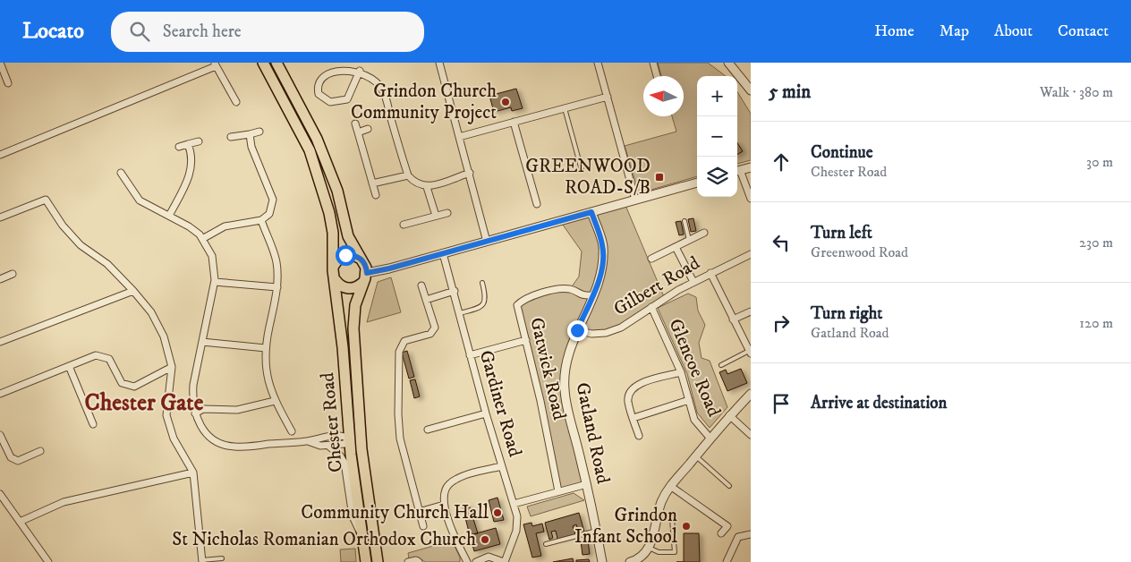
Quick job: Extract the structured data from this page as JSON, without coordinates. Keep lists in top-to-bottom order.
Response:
{
  "streets": {
    "main road": ["Chester Road"],
    "street": [
      "Gilbert Road",
      "Glencoe Road",
      "Gatwick Road",
      "Gardiner Road",
      "Gatland Road"
    ]
  },
  "crossings": [
    ["Gilbert Road", "Glencoe Road"],
    ["Gilbert Road", "Gatland Road"],
    ["Gatwick Road", "Gatland Road"]
  ],
  "districts": ["Chester Gate"],
  "places": {
    "other": [
      "Grindon Church Community Project",
      "Community Church Hall",
      "Grindon Infant School",
      "St Nicholas Romanian Orthodox Church"
    ],
    "transit": ["GREENWOOD ROAD-S/B"]
  },
  "north": "left",
  "page": {
    "header": "Locato",
    "search": "Search here",
    "nav": [
      "Home",
      "Map",
      "About",
      "Contact"
    ],
    "heading": ["5 min", "Walk · 380 m"],
    "map_buttons": ["+", "−"],
    "list": [
      ["Continue", "Chester Road", "30 m"],
      ["Turn left", "Greenwood Road", "230 m"],
      ["Turn right", "Gatland Road", "120 m"],
      "Arrive at destination"
    ]
  }
}
